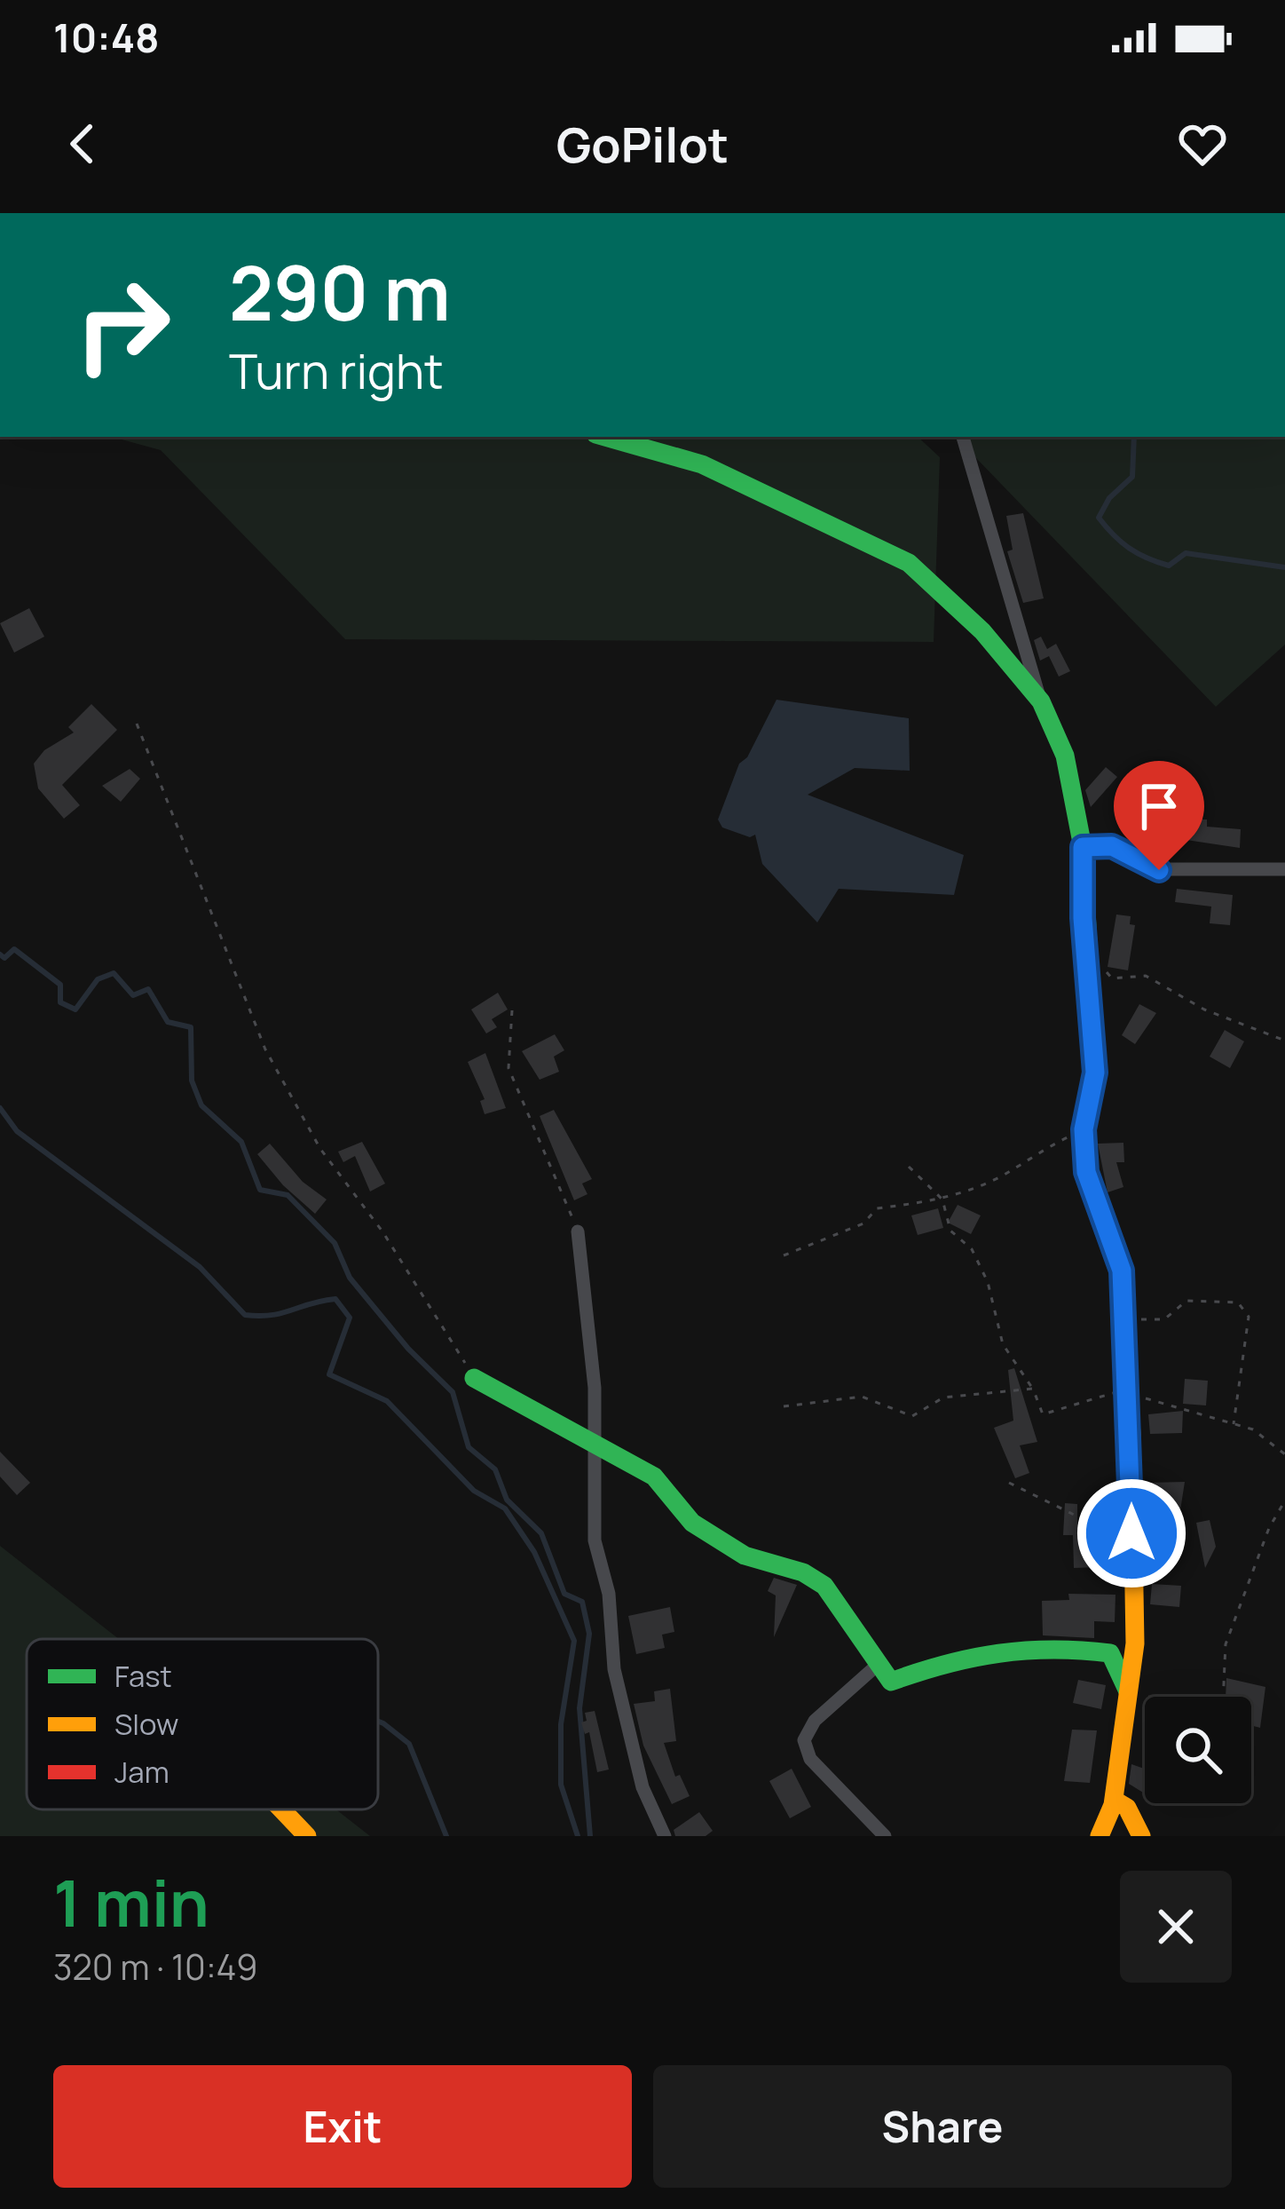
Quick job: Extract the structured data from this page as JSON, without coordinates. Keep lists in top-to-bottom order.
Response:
{
  "legend": ["Fast", "Slow", "Jam"],
  "page": {
    "status": "10:48",
    "header": "GoPilot",
    "turn": ["290 m", "Turn right"],
    "heading": ["1 min", "320 m · 10:49"],
    "buttons": ["Exit", "Share"]
  }
}
